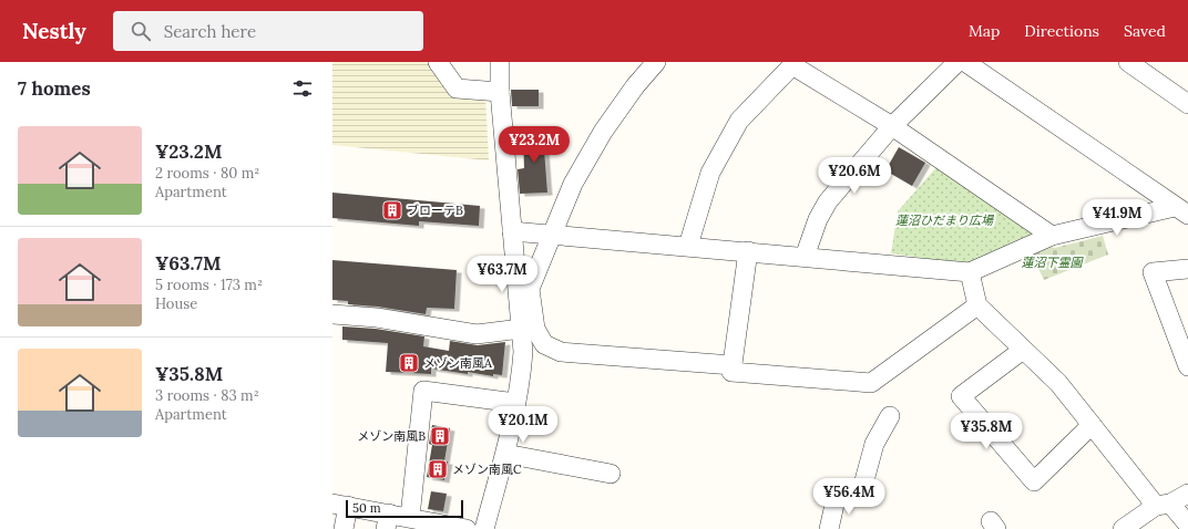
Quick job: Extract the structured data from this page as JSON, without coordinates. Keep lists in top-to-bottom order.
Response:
{
  "parks": ["蓮沼ひだまり広場", "蓮沼下霊園"],
  "places": {
    "building": [
      "ブローテB",
      "メゾン南風A",
      "メゾン南風B",
      "メゾン南風C"
    ]
  },
  "scale_bar": "50 m",
  "page": {
    "header": "Nestly",
    "search": "Search here",
    "nav": ["Map", "Directions", "Saved"],
    "heading": "7 homes",
    "list": [
      {
        "name": "¥23.2M",
        "note": "2 rooms · 80 m² · Apartment"
      },
      {
        "name": "¥63.7M",
        "note": "5 rooms · 173 m² · House"
      },
      {
        "name": "¥35.8M",
        "note": "3 rooms · 83 m² · Apartment"
      }
    ],
    "price": [
      "¥23.2M",
      "¥20.6M",
      "¥41.9M",
      "¥63.7M",
      "¥20.1M",
      "¥35.8M",
      "¥56.4M"
    ],
    "scale": "50 m"
  }
}
